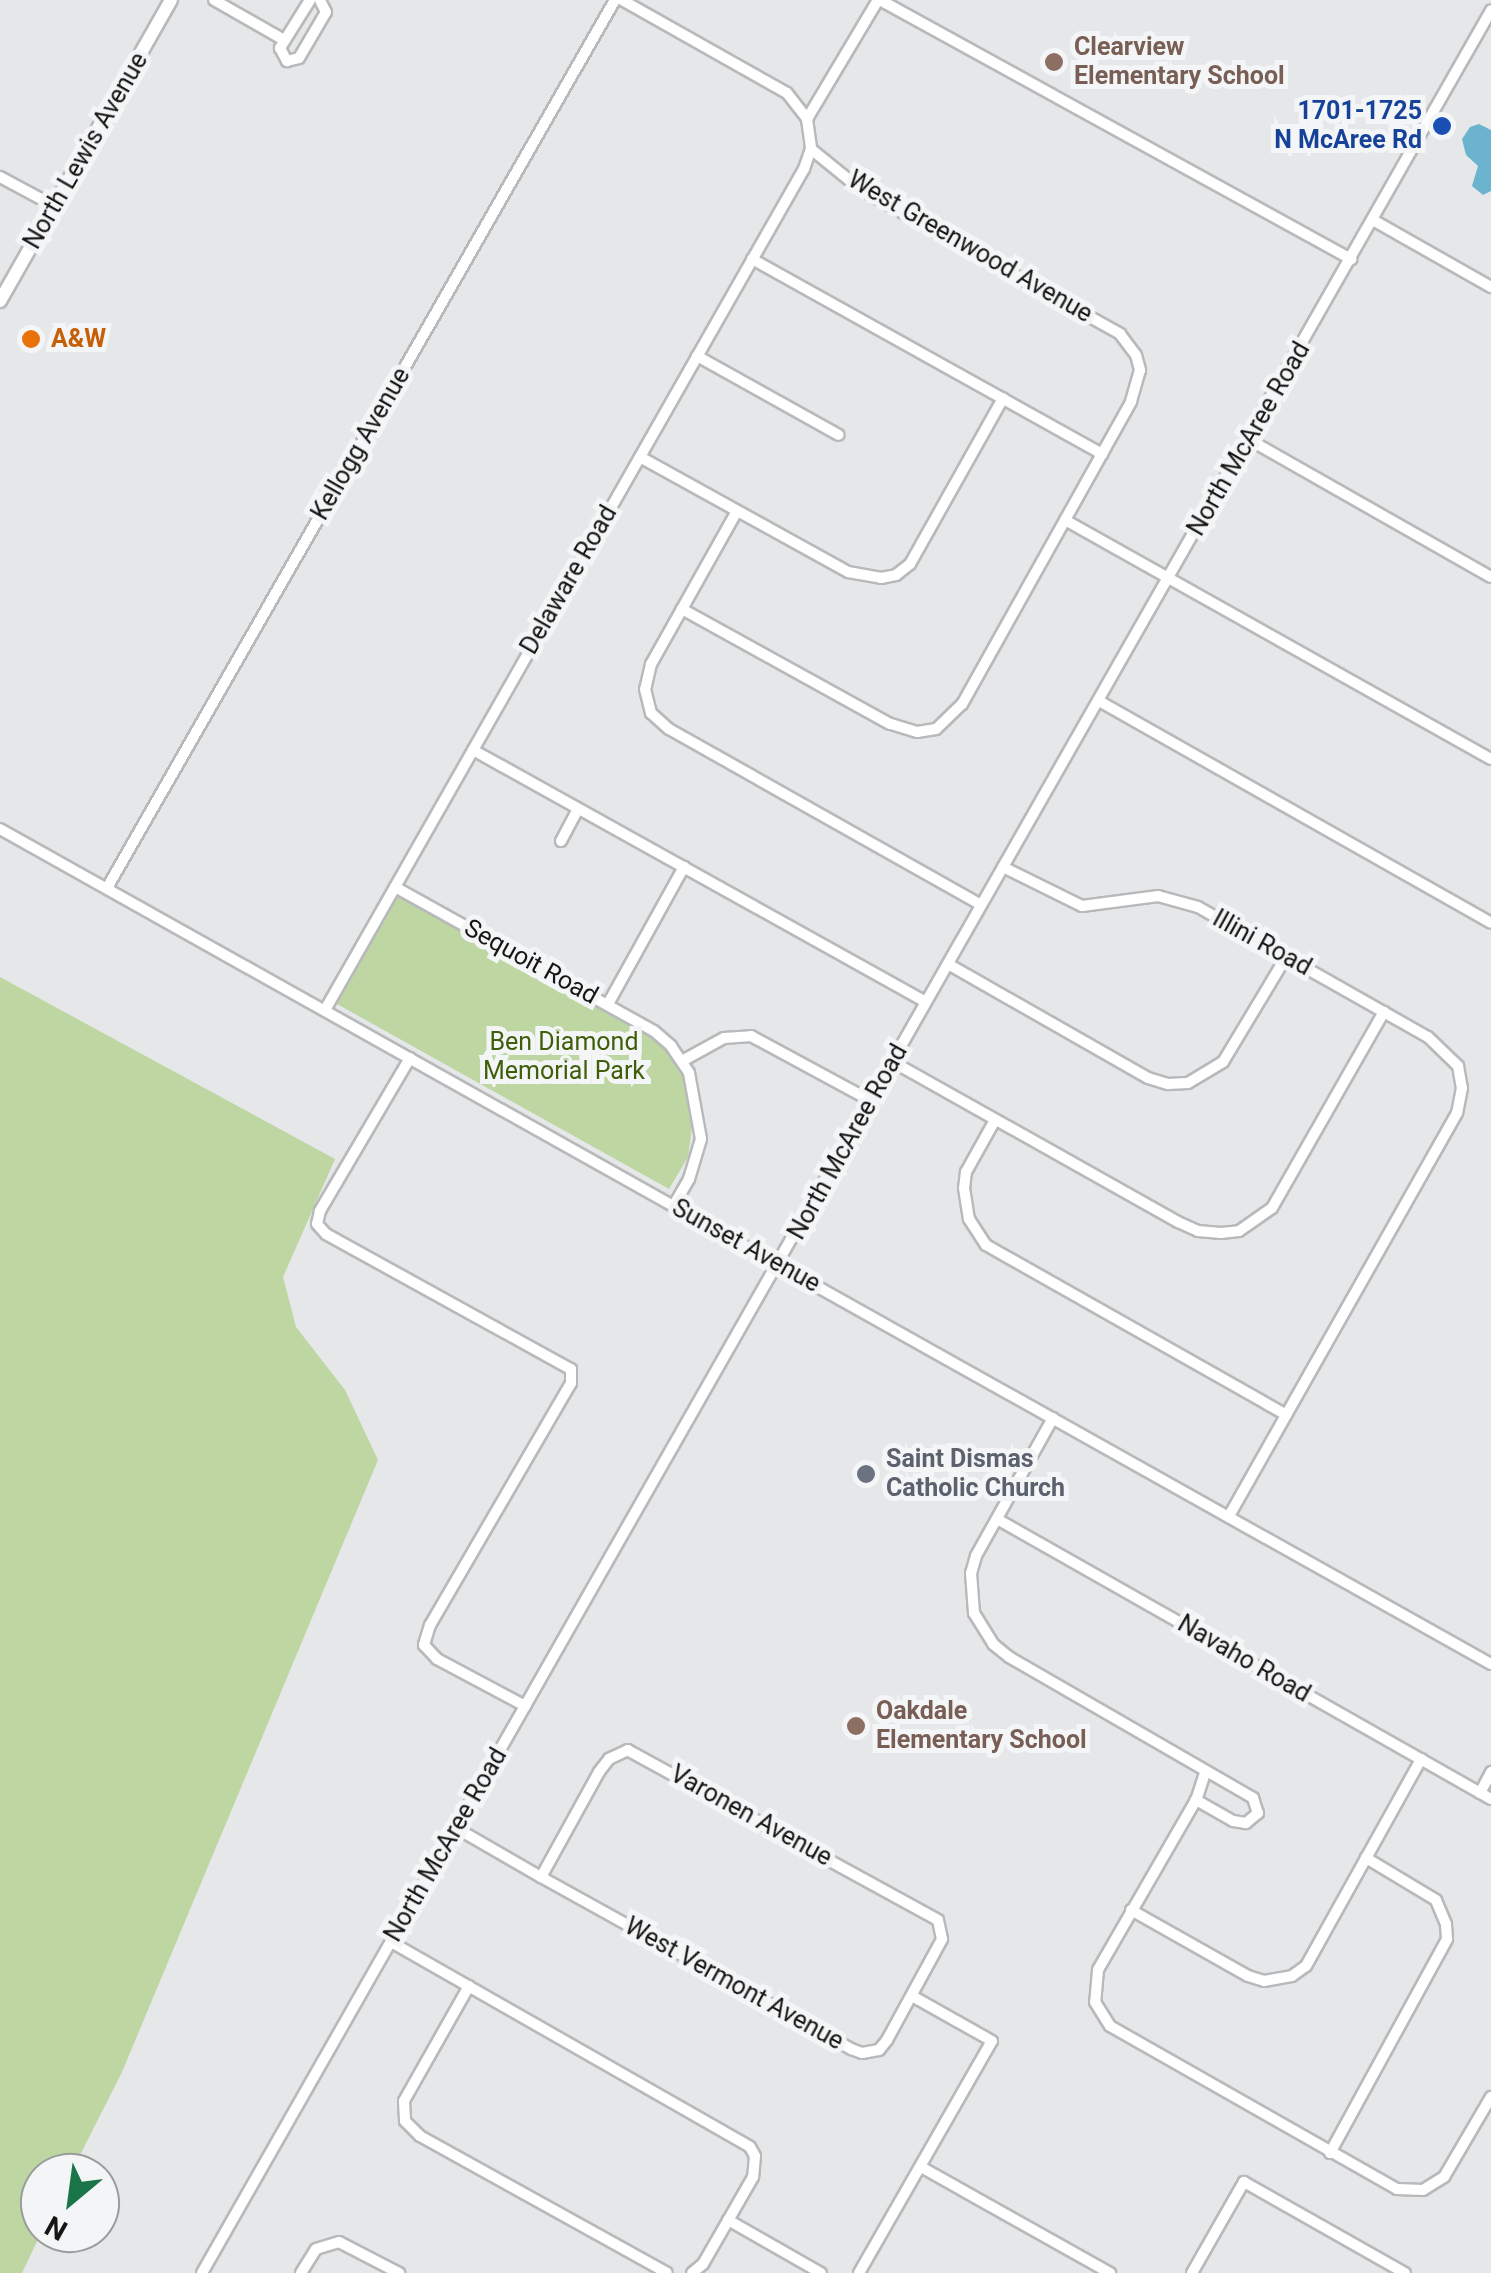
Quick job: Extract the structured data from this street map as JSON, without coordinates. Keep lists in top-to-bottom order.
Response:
{
  "streets": {
    "main road": ["North Lewis Avenue"],
    "street": [
      "West Greenwood Avenue",
      "North McAree Road",
      "Kellogg Avenue",
      "Delaware Road",
      "Illini Road",
      "Sequoit Road",
      "Sunset Avenue",
      "Navaho Road",
      "Varonen Avenue",
      "West Vermont Avenue"
    ]
  },
  "crossings": [
    ["West Greenwood Avenue", "Delaware Road"],
    ["North McAree Road", "Illini Road"],
    ["North McAree Road", "Sunset Avenue"],
    ["North McAree Road", "West Vermont Avenue"],
    ["Kellogg Avenue", "Sunset Avenue"],
    ["Delaware Road", "Sequoit Road"],
    ["Delaware Road", "Sunset Avenue"],
    ["Varonen Avenue", "West Vermont Avenue"]
  ],
  "parks": ["Ben Diamond Memorial Park"],
  "places": [
    "Clearview Elementary School",
    "1701-1725 N McAree Rd",
    "A&W",
    "Saint Dismas Catholic Church",
    "Oakdale Elementary School"
  ],
  "north": "bottom left"
}
